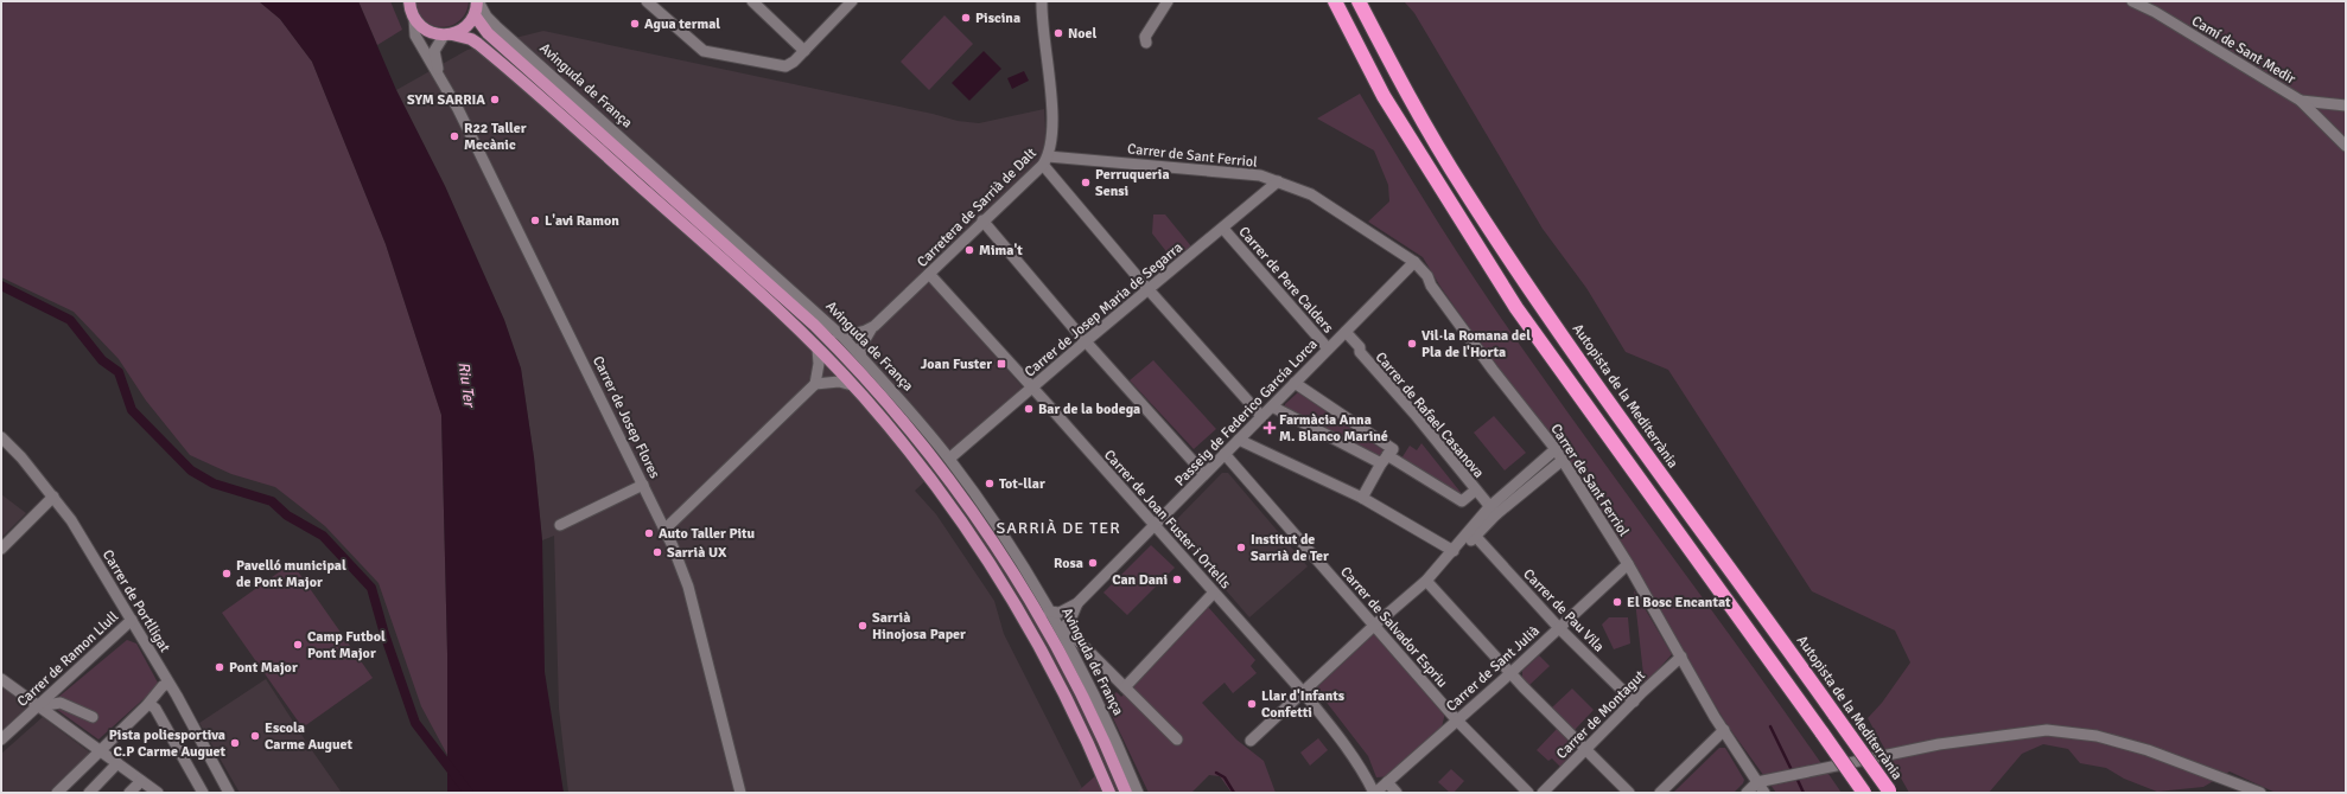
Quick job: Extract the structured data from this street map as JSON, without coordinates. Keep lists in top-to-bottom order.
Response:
{
  "streets": {
    "highway": ["Autopista de la Mediterrània"],
    "main road": ["Avinguda de França"],
    "street": [
      "Camí de Sant Medir",
      "Carrer de Sant Ferriol",
      "Carretera de Sarrià de Dalt",
      "Carrer de Pere Calders",
      "Carrer de Josep Maria de Segarra",
      "Passeig de Federico García Lorca",
      "Carrer de Rafael Casanova",
      "Carrer de Josep Flores",
      "Carrer de Joan Fuster i Ortells",
      "Carrer de Portlligat",
      "Carrer de Pau Vila",
      "Carrer de Salvador Espriu",
      "Carrer de Ramon Llull",
      "Carrer de Sant Julià",
      "Carrer de Montagut"
    ]
  },
  "crossings": [
    ["Avinguda de França", "Carretera de Sarrià de Dalt"],
    ["Avinguda de França", "Carrer de Josep Maria de Segarra"],
    ["Avinguda de França", "Passeig de Federico García Lorca"],
    ["Carrer de Sant Ferriol", "Carretera de Sarrià de Dalt"],
    ["Carrer de Sant Ferriol", "Carrer de Josep Maria de Segarra"],
    ["Carrer de Sant Ferriol", "Passeig de Federico García Lorca"],
    ["Carrer de Sant Ferriol", "Carrer de Sant Julià"],
    ["Carrer de Sant Ferriol", "Carrer de Montagut"],
    ["Carretera de Sarrià de Dalt", "Carrer de Joan Fuster i Ortells"],
    ["Carrer de Pere Calders", "Carrer de Josep Maria de Segarra"],
    ["Carrer de Pere Calders", "Passeig de Federico García Lorca"],
    ["Carrer de Josep Maria de Segarra", "Carrer de Joan Fuster i Ortells"],
    ["Passeig de Federico García Lorca", "Carrer de Rafael Casanova"],
    ["Passeig de Federico García Lorca", "Carrer de Joan Fuster i Ortells"],
    ["Passeig de Federico García Lorca", "Carrer de Salvador Espriu"],
    ["Carrer de Joan Fuster i Ortells", "Carrer de Sant Julià"],
    ["Carrer de Portlligat", "Carrer de Ramon Llull"],
    ["Carrer de Pau Vila", "Carrer de Sant Julià"],
    ["Carrer de Pau Vila", "Carrer de Montagut"],
    ["Carrer de Salvador Espriu", "Carrer de Sant Julià"]
  ],
  "districts": ["SARRIÀ DE TER"],
  "water": ["Riu Ter"],
  "places": {
    "other": [
      "Piscina",
      "Agua termal",
      "Noel",
      "SYM SARRIA",
      "R22 Taller Mecànic",
      "Perruqueria Sensi",
      "L'avi Ramon",
      "Mima't",
      "Vil·la Romana del Pla de l'Horta",
      "Bar de la bodega",
      "Tot-llar",
      "Auto Taller Pitu",
      "Institut de Sarrià de Ter",
      "Sarrià UX",
      "Rosa",
      "Pavelló municipal de Pont Major",
      "Can Dani",
      "El Bosc Encantat",
      "Sarrià Hinojosa Paper",
      "Camp Futbol Pont Major",
      "Pont Major",
      "Llar d'Infants Confetti",
      "Escola Carme Auguet",
      "Pista poliesportiva C.P Carme Auguet"
    ],
    "transit": ["Joan Fuster"],
    "health": ["Farmàcia Anna M. Blanco Mariné"]
  }
}
